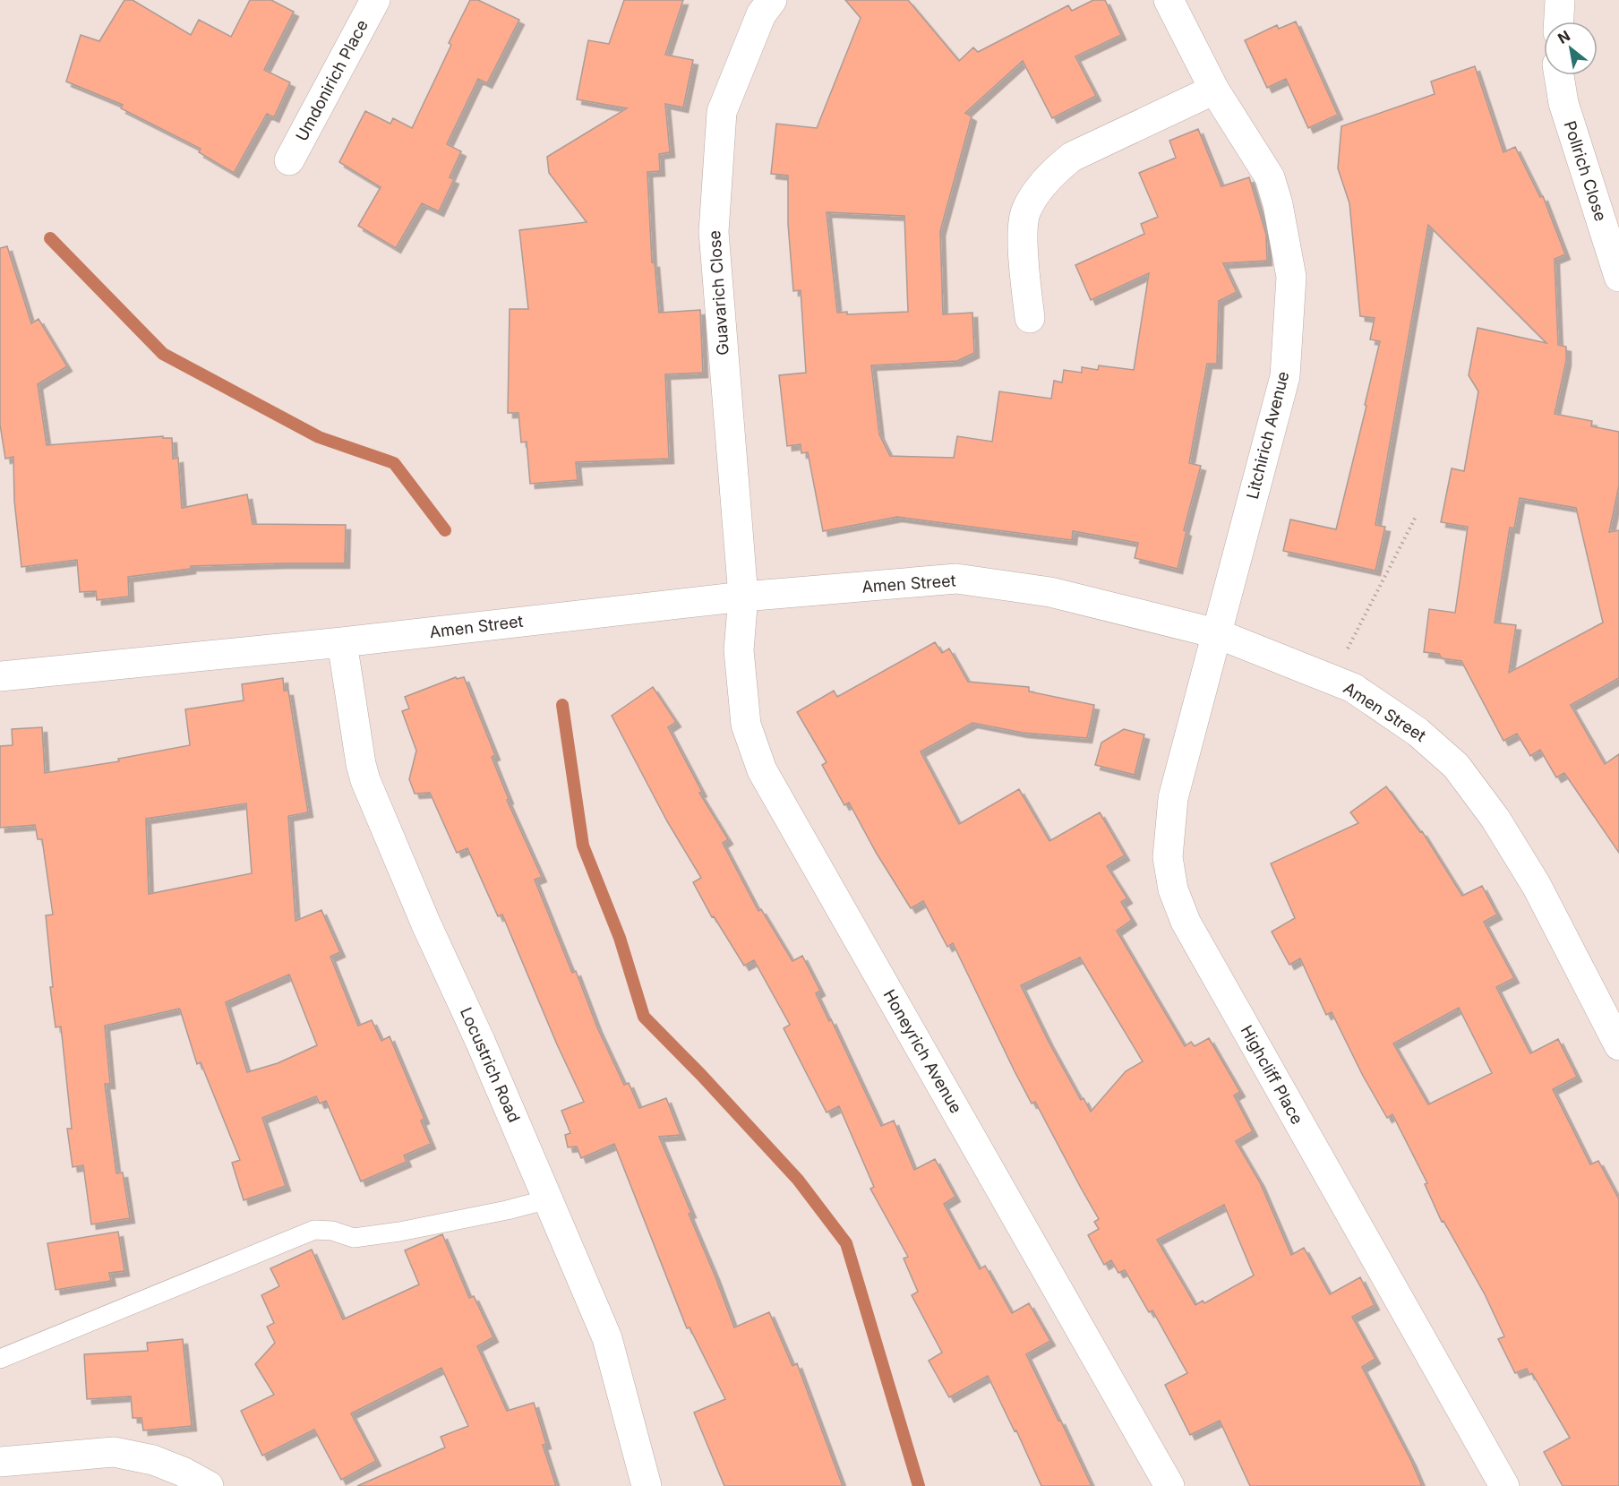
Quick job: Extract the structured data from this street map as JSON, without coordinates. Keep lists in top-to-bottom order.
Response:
{
  "streets": {
    "street": [
      "Umdonirich Place",
      "Pollrich Close",
      "Guavarich Close",
      "Litchirich Avenue",
      "Amen Street",
      "Honeyrich Avenue",
      "Locustrich Road",
      "Highcliff Place"
    ]
  },
  "crossings": [
    ["Guavarich Close", "Amen Street"],
    ["Guavarich Close", "Honeyrich Avenue"],
    ["Litchirich Avenue", "Amen Street"],
    ["Litchirich Avenue", "Highcliff Place"],
    ["Amen Street", "Honeyrich Avenue"],
    ["Amen Street", "Locustrich Road"],
    ["Amen Street", "Highcliff Place"]
  ],
  "north": "top left"
}
